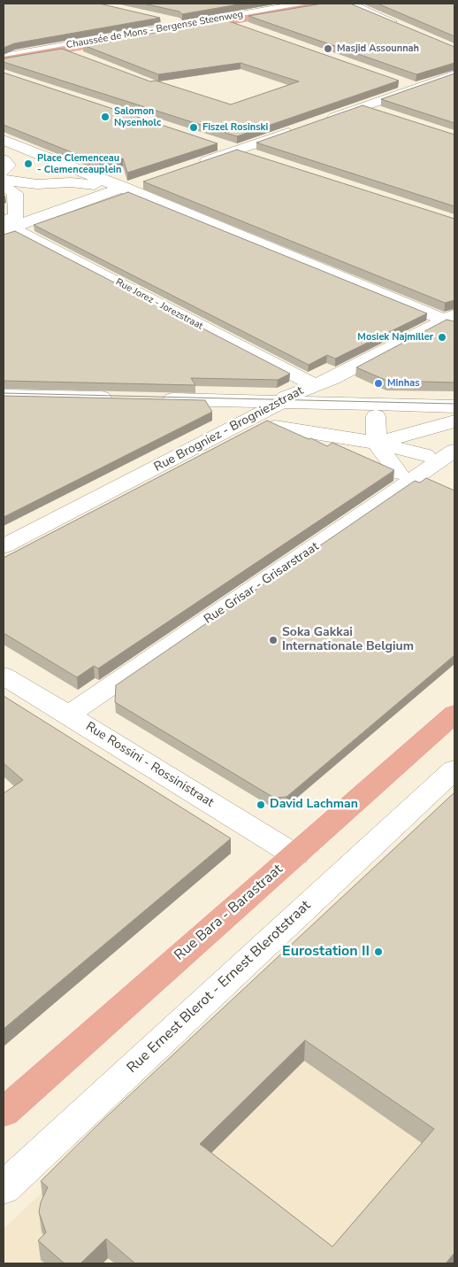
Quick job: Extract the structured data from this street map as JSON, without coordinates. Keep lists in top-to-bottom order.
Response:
{
  "streets": {
    "main road": ["Chaussée de Mons - Bergense Steenweg", "Rue Bara - Barastraat"],
    "street": [
      "Rue Jorez - Jorezstraat",
      "Rue Brogniez - Brogniezstraat",
      "Rue Grisar - Grisarstraat",
      "Rue Rossini - Rossinistraat",
      "Rue Ernest Blerot - Ernest Blerotstraat"
    ]
  },
  "crossings": [
    ["Rue Jorez - Jorezstraat", "Rue Brogniez - Brogniezstraat"],
    ["Rue Grisar - Grisarstraat", "Rue Rossini - Rossinistraat"],
    ["Rue Rossini - Rossinistraat", "Rue Bara - Barastraat"]
  ],
  "places": [
    "Masjid Assounnah",
    "Salomon Nysenholc",
    "Fiszel Rosinski",
    "Place Clemenceau - Clemenceauplein",
    "Mosiek Najmiller",
    "Minhas",
    "Soka Gakkai Internationale Belgium",
    "David Lachman",
    "Eurostation II"
  ]
}
